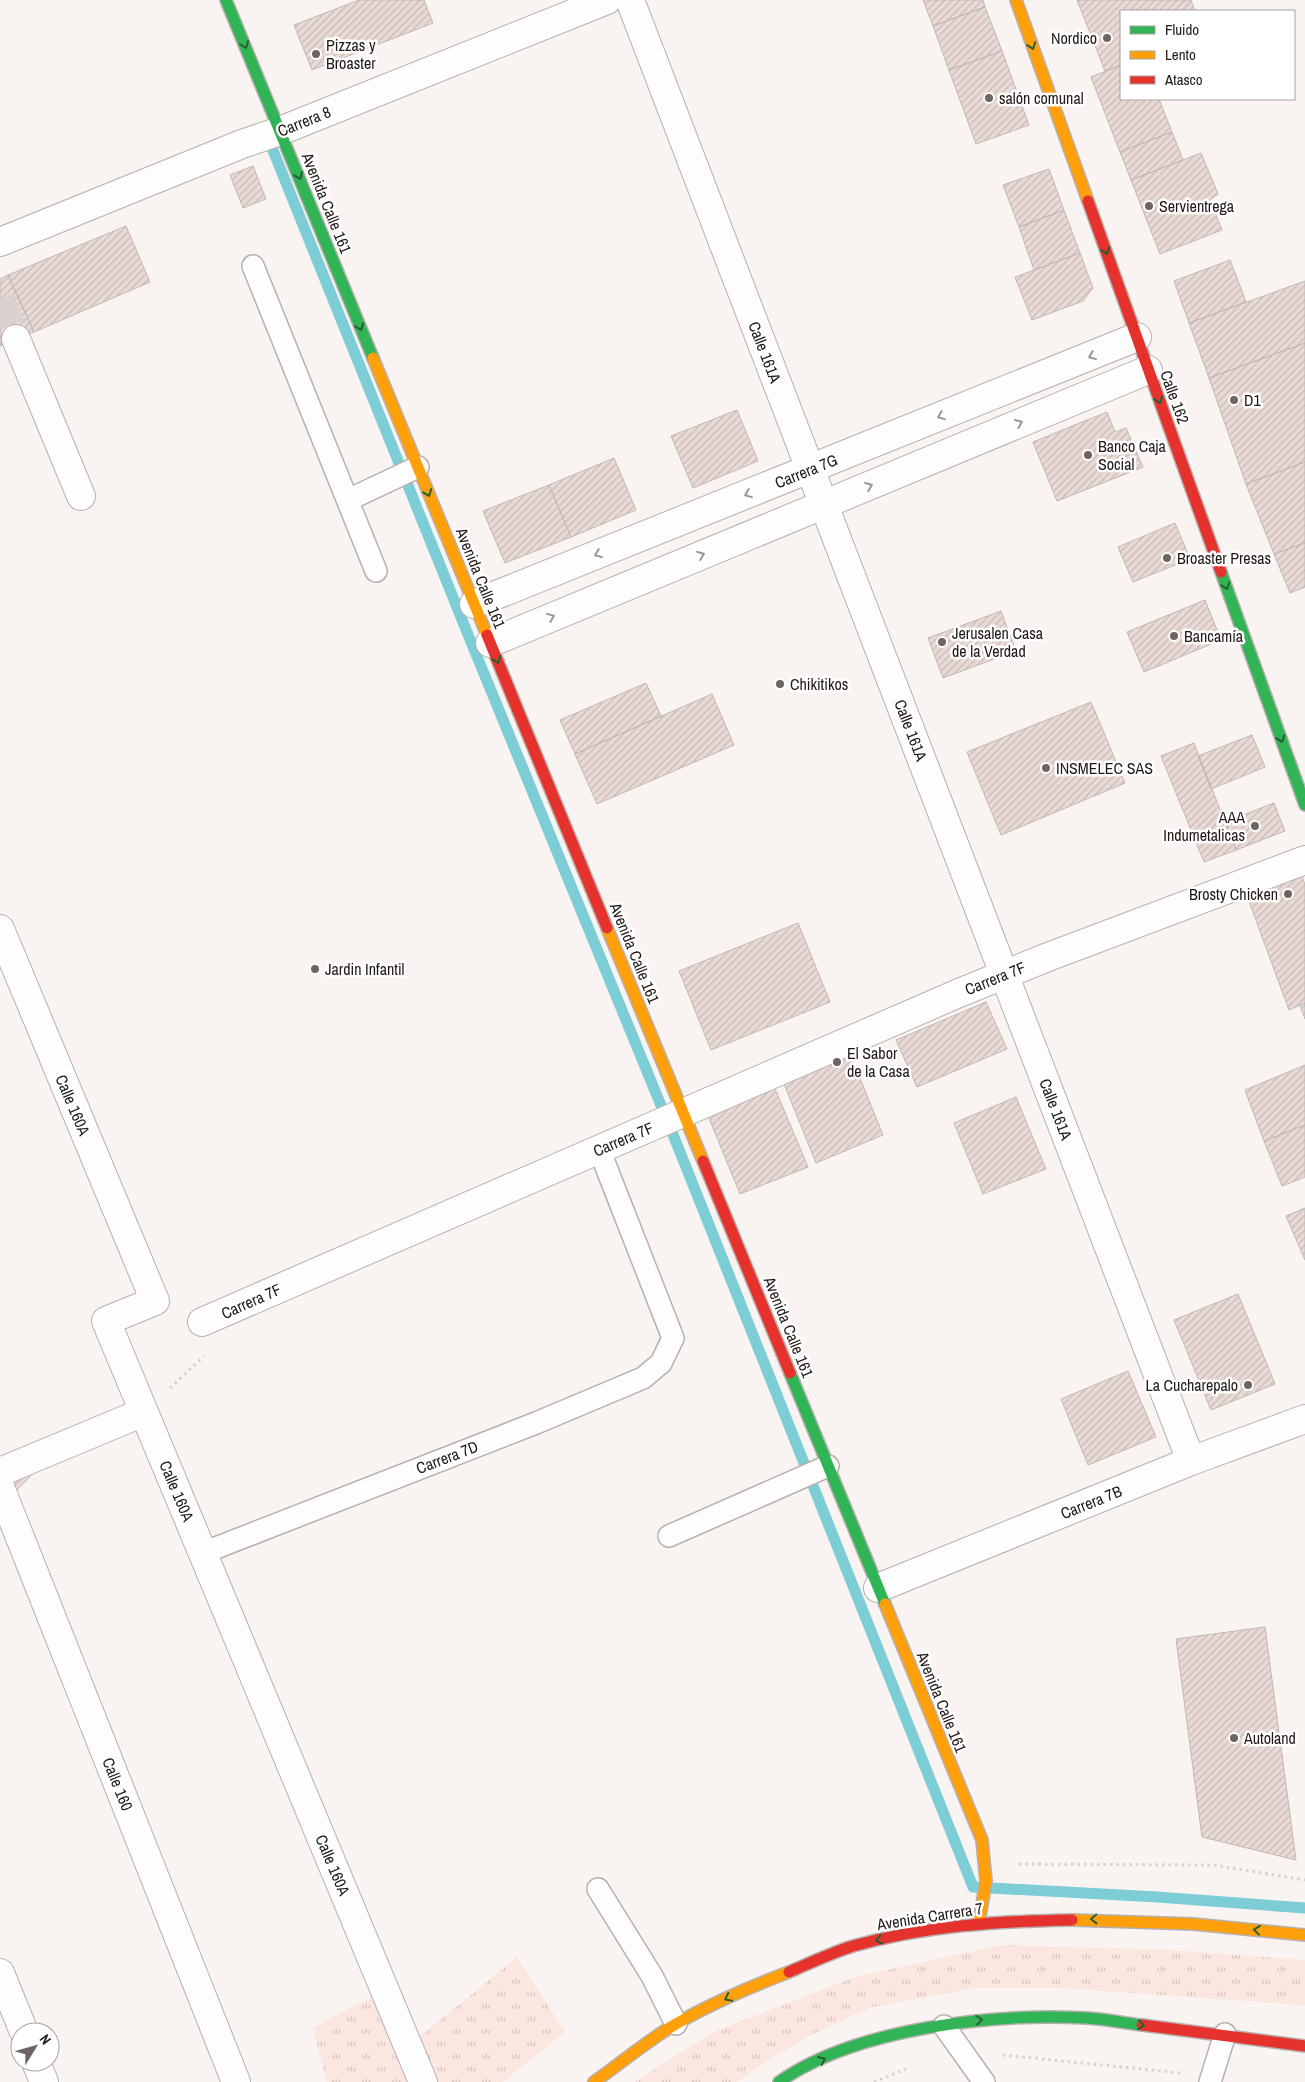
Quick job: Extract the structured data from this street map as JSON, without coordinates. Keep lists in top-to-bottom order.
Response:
{
  "streets": {
    "main road": ["Avenida Calle 161", "Calle 162", "Avenida Carrera 7"],
    "street": [
      "Carrera 8",
      "Calle 161A",
      "Carrera 7G",
      "Carrera 7F",
      "Calle 160A",
      "Carrera 7B",
      "Calle 160"
    ],
    "lane": ["Carrera 7D"]
  },
  "crossings": [
    ["Carrera 8", "Avenida Calle 161"],
    ["Avenida Calle 161", "Carrera 7G"],
    ["Avenida Calle 161", "Carrera 7F"],
    ["Avenida Calle 161", "Carrera 7B"],
    ["Avenida Calle 161", "Avenida Carrera 7"],
    ["Calle 161A", "Carrera 7G"],
    ["Calle 161A", "Carrera 7F"],
    ["Calle 161A", "Carrera 7B"],
    ["Calle 162", "Carrera 7G"],
    ["Carrera 7F", "Calle 160A"],
    ["Carrera 7F", "Carrera 7D"],
    ["Calle 160A", "Carrera 7D"]
  ],
  "one_way": ["Avenida Calle 161", "Calle 162"],
  "places": [
    "Nordico",
    "Pizzas y Broaster",
    "salón comunal",
    "Servientrega",
    "D1",
    "Banco Caja Social",
    "Broaster Presas",
    "Bancamía",
    "Jerusalen Casa de la Verdad",
    "Chikitikos",
    "INSMELEC SAS",
    "AAA Indumetalicas",
    "Brosty Chicken",
    "Jardin Infantil",
    "El Sabor de la Casa",
    "La Cucharepalo",
    "Autoland"
  ],
  "legend": ["Fluido", "Lento", "Atasco"],
  "north": "top right"
}
